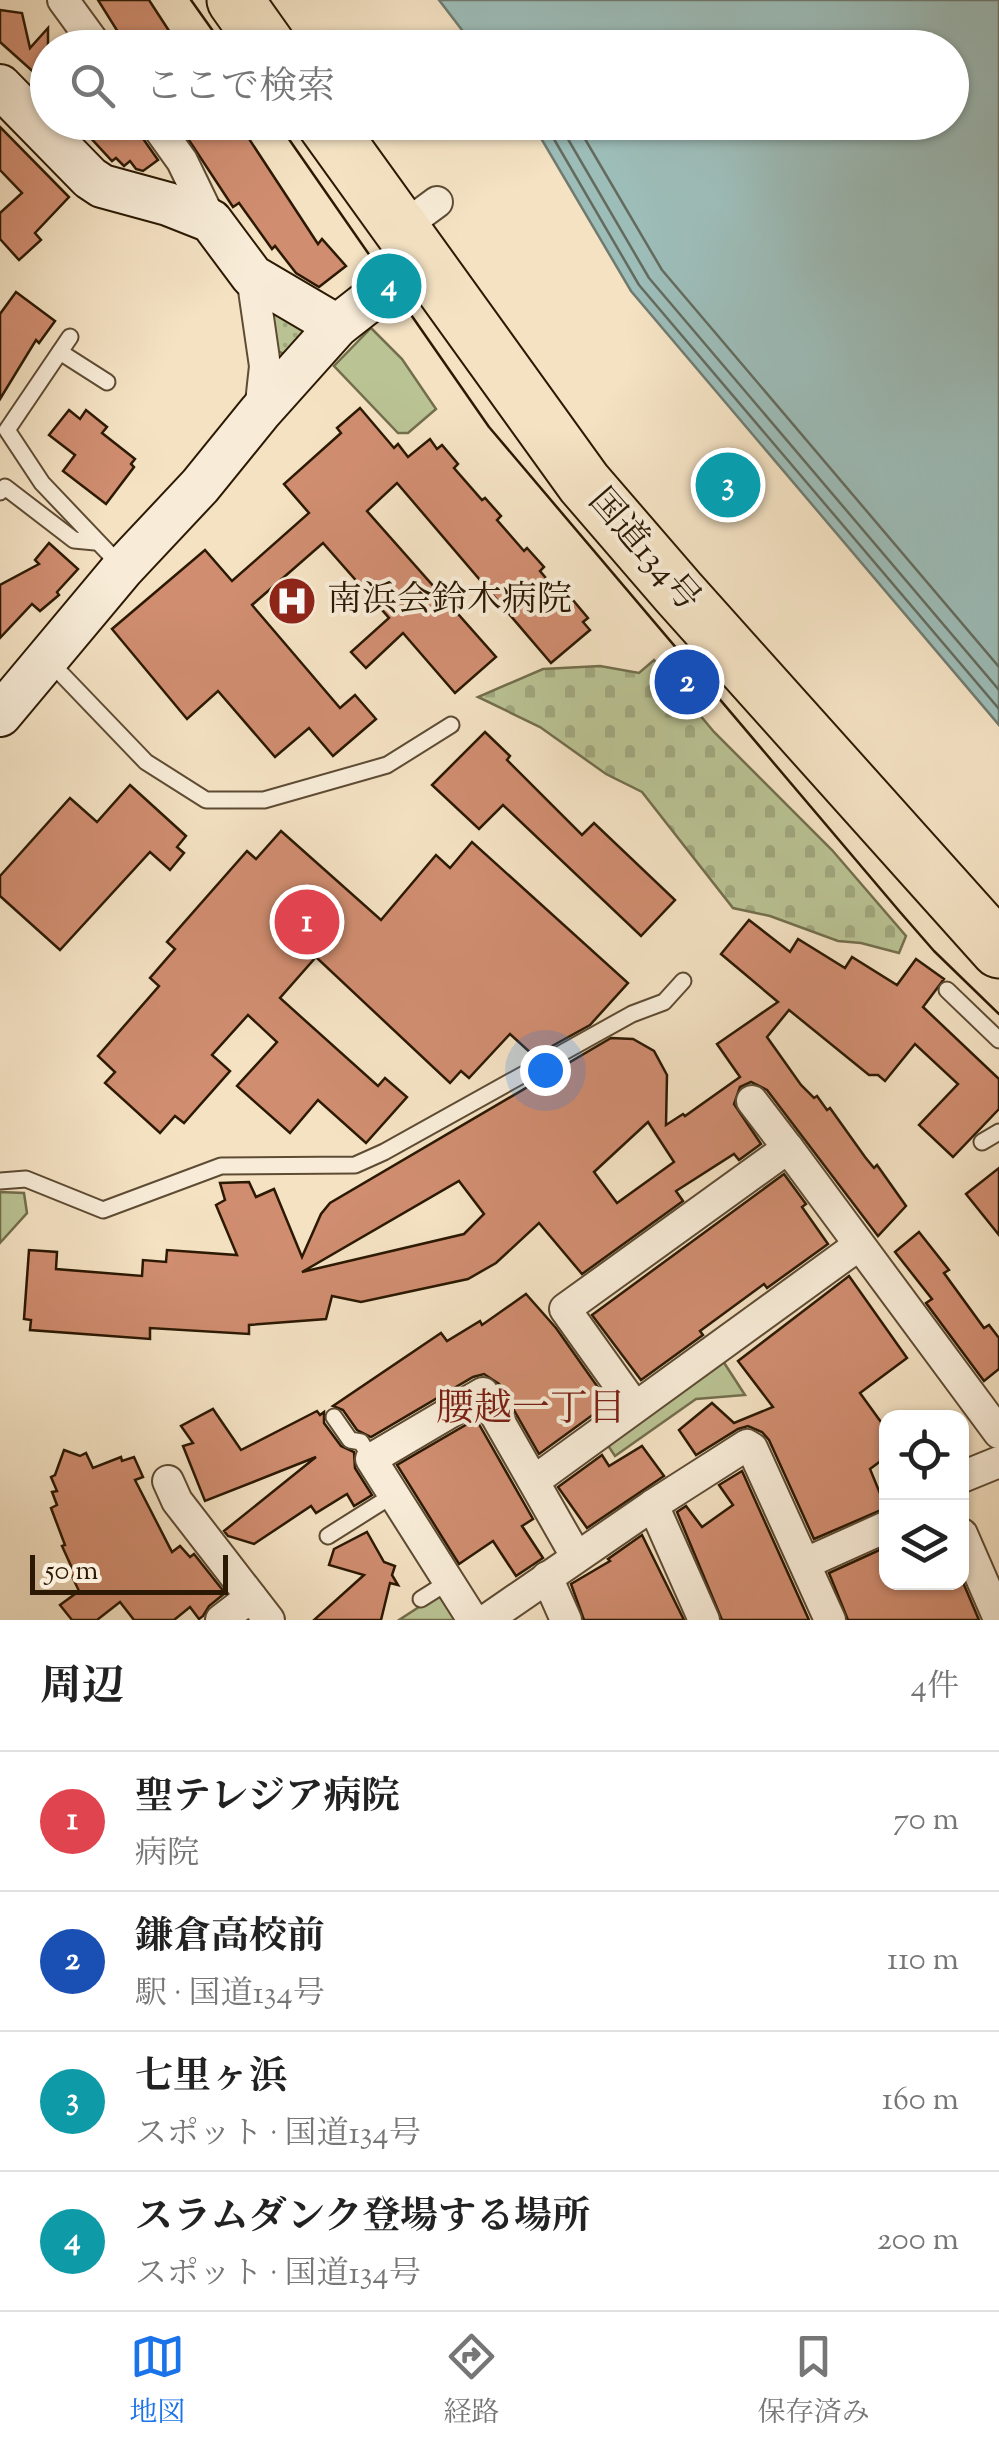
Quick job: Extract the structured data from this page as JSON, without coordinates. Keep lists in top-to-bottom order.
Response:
{
  "streets": {
    "highway": ["国道134号"]
  },
  "districts": ["腰越一丁目"],
  "places": {
    "hospital": ["南浜会鈴木病院"]
  },
  "scale_bar": "50 m",
  "page": {
    "search": "ここで検索",
    "pins": [
      "4",
      "3",
      "2",
      "1"
    ],
    "scale": "50 m",
    "heading": ["周辺", "4件"],
    "list": [
      {
        "mark": "1",
        "name": "聖テレジア病院",
        "note": "病院",
        "value": "70 m"
      },
      {
        "mark": "2",
        "name": "鎌倉高校前",
        "note": "駅 · 国道134号",
        "value": "110 m"
      },
      {
        "mark": "3",
        "name": "七里ヶ浜",
        "note": "スポット · 国道134号",
        "value": "160 m"
      },
      {
        "mark": "4",
        "name": "スラムダンク登場する場所",
        "note": "スポット · 国道134号",
        "value": "200 m"
      }
    ],
    "nav": ["地図", "経路", "保存済み"]
  }
}
